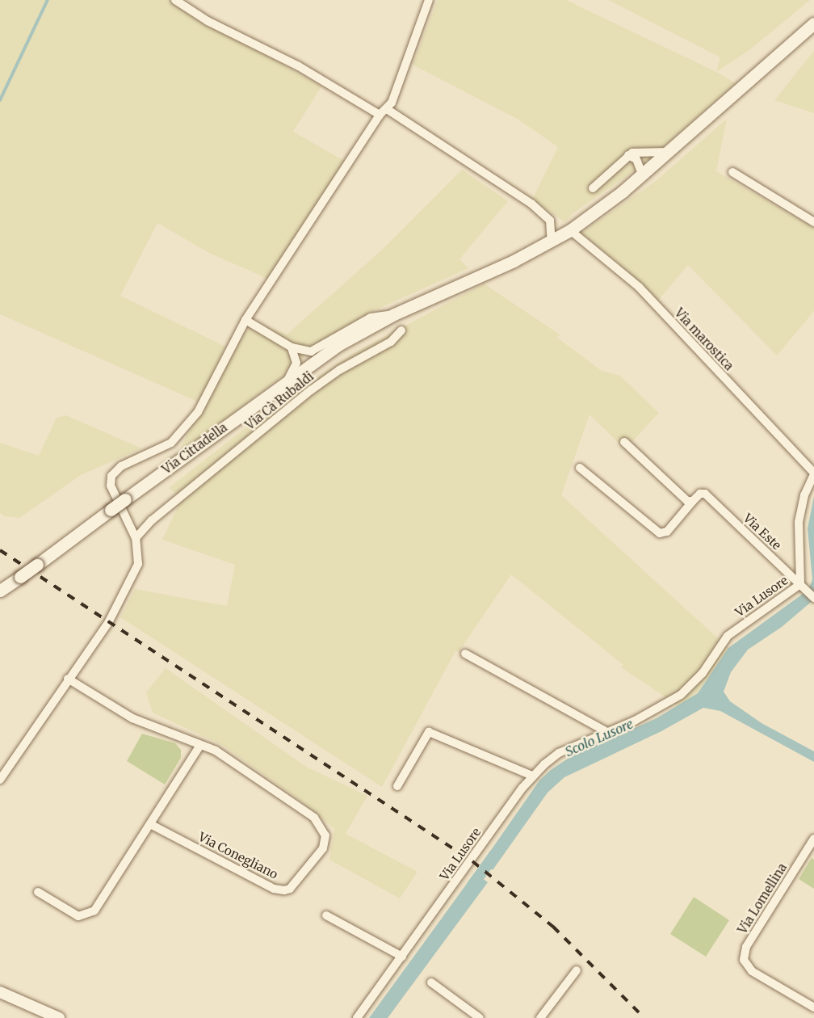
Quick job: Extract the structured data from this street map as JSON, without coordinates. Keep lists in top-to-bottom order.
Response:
{
  "streets": {
    "main road": ["Via Cittadella"],
    "street": [
      "Via marostica",
      "Via Cà Rubaldi",
      "Via Este",
      "Via Lusore",
      "Via Conegliano",
      "Via Lomellina"
    ]
  },
  "crossings": [
    ["Via marostica", "Via Cittadella"],
    ["Via marostica", "Via Lusore"],
    ["Via Cà Rubaldi", "Via Cittadella"],
    ["Via Este", "Via Lusore"]
  ],
  "water": ["Scolo Lusore"]
}
